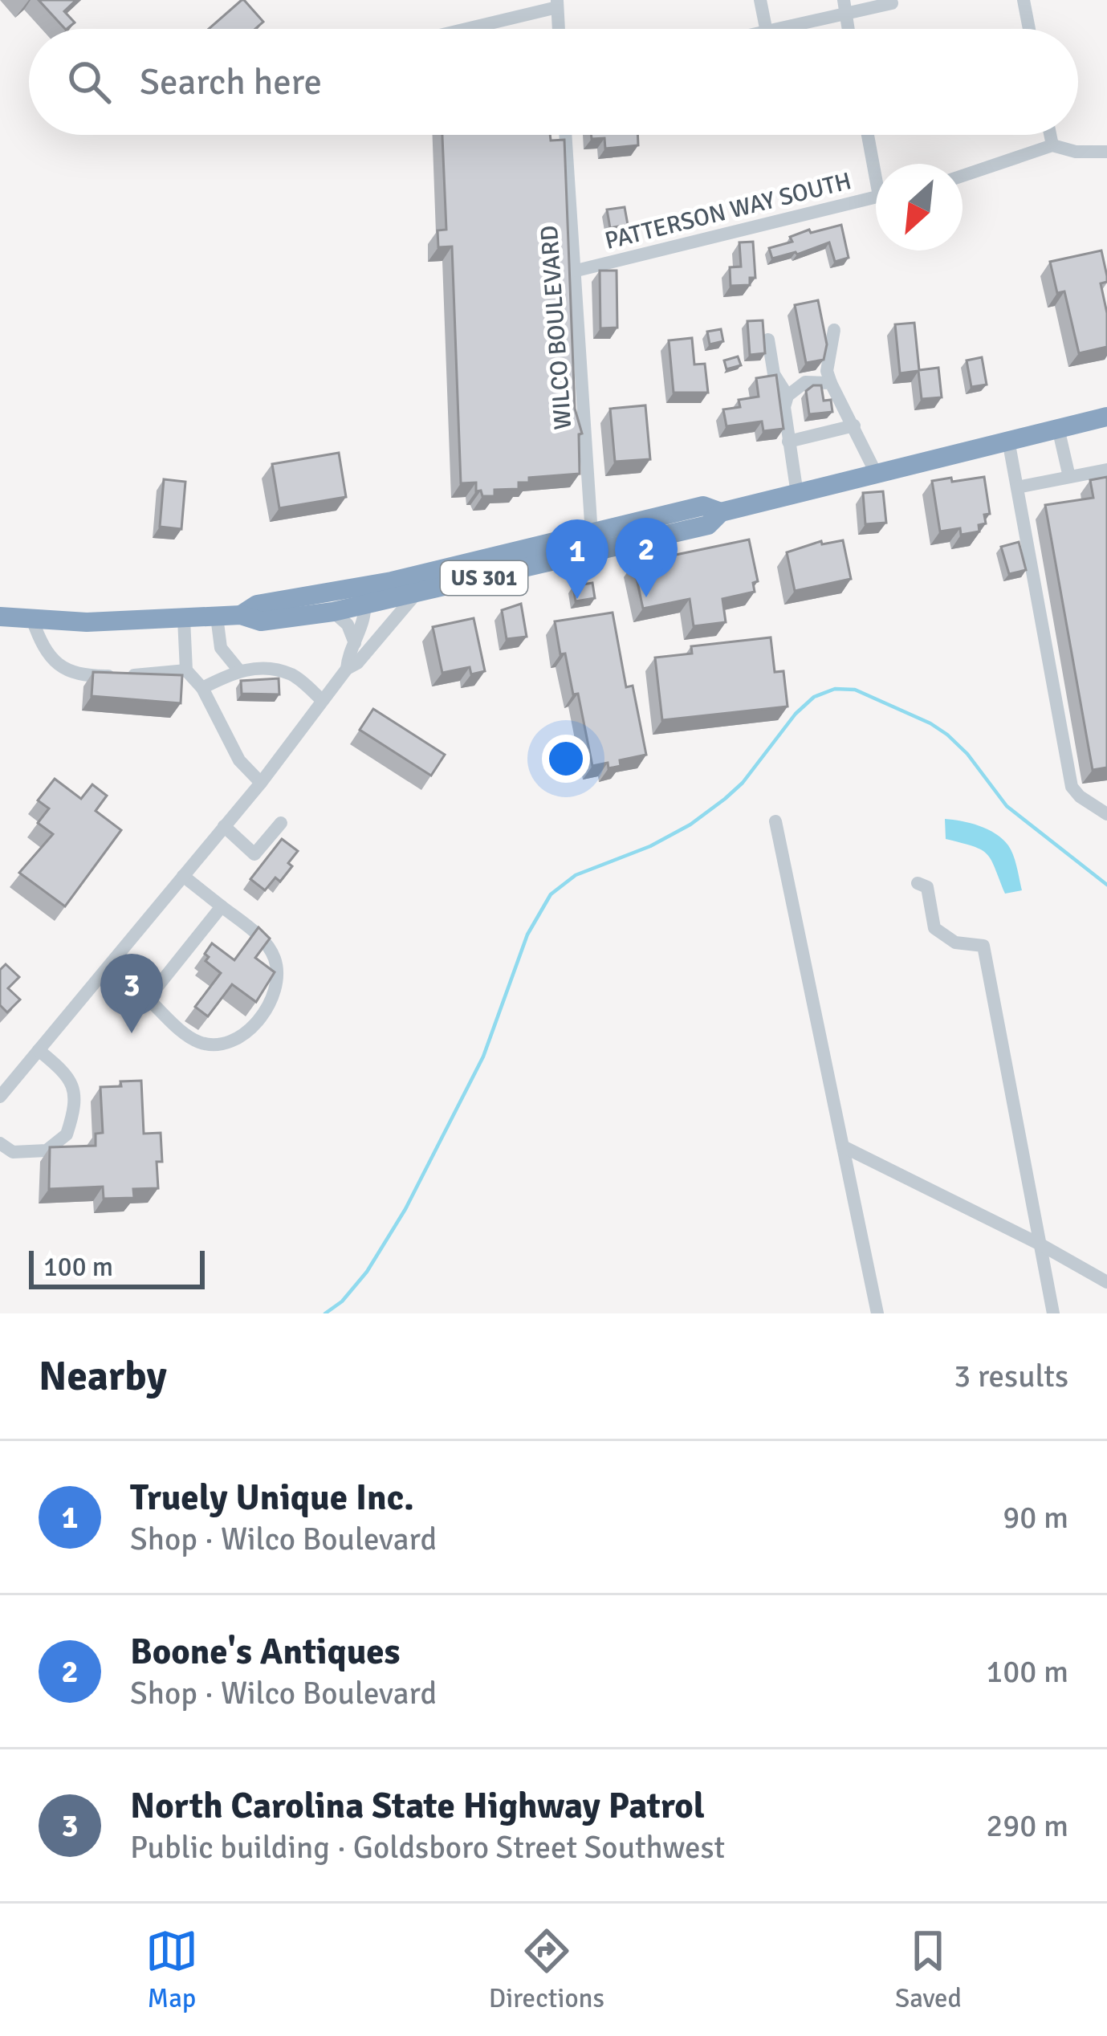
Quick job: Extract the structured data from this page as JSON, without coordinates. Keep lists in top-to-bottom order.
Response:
{
  "streets": {
    "highway": ["US 301"],
    "street": ["PATTERSON WAY SOUTH", "WILCO BOULEVARD"]
  },
  "crossings": [
    ["PATTERSON WAY SOUTH", "WILCO BOULEVARD"],
    ["WILCO BOULEVARD", "US 301"]
  ],
  "scale_bar": "100 m",
  "north": "bottom left",
  "page": {
    "search": "Search here",
    "pins": ["2", "1", "3"],
    "scale": "100 m",
    "heading": ["Nearby", "3 results"],
    "list": [
      {
        "mark": "1",
        "name": "Truely Unique Inc.",
        "note": "Shop · Wilco Boulevard",
        "value": "90 m"
      },
      {
        "mark": "2",
        "name": "Boone's Antiques",
        "note": "Shop · Wilco Boulevard",
        "value": "100 m"
      },
      {
        "mark": "3",
        "name": "North Carolina State Highway Patrol",
        "note": "Public building · Goldsboro Street Southwest",
        "value": "290 m"
      }
    ],
    "nav": ["Map", "Directions", "Saved"]
  }
}
